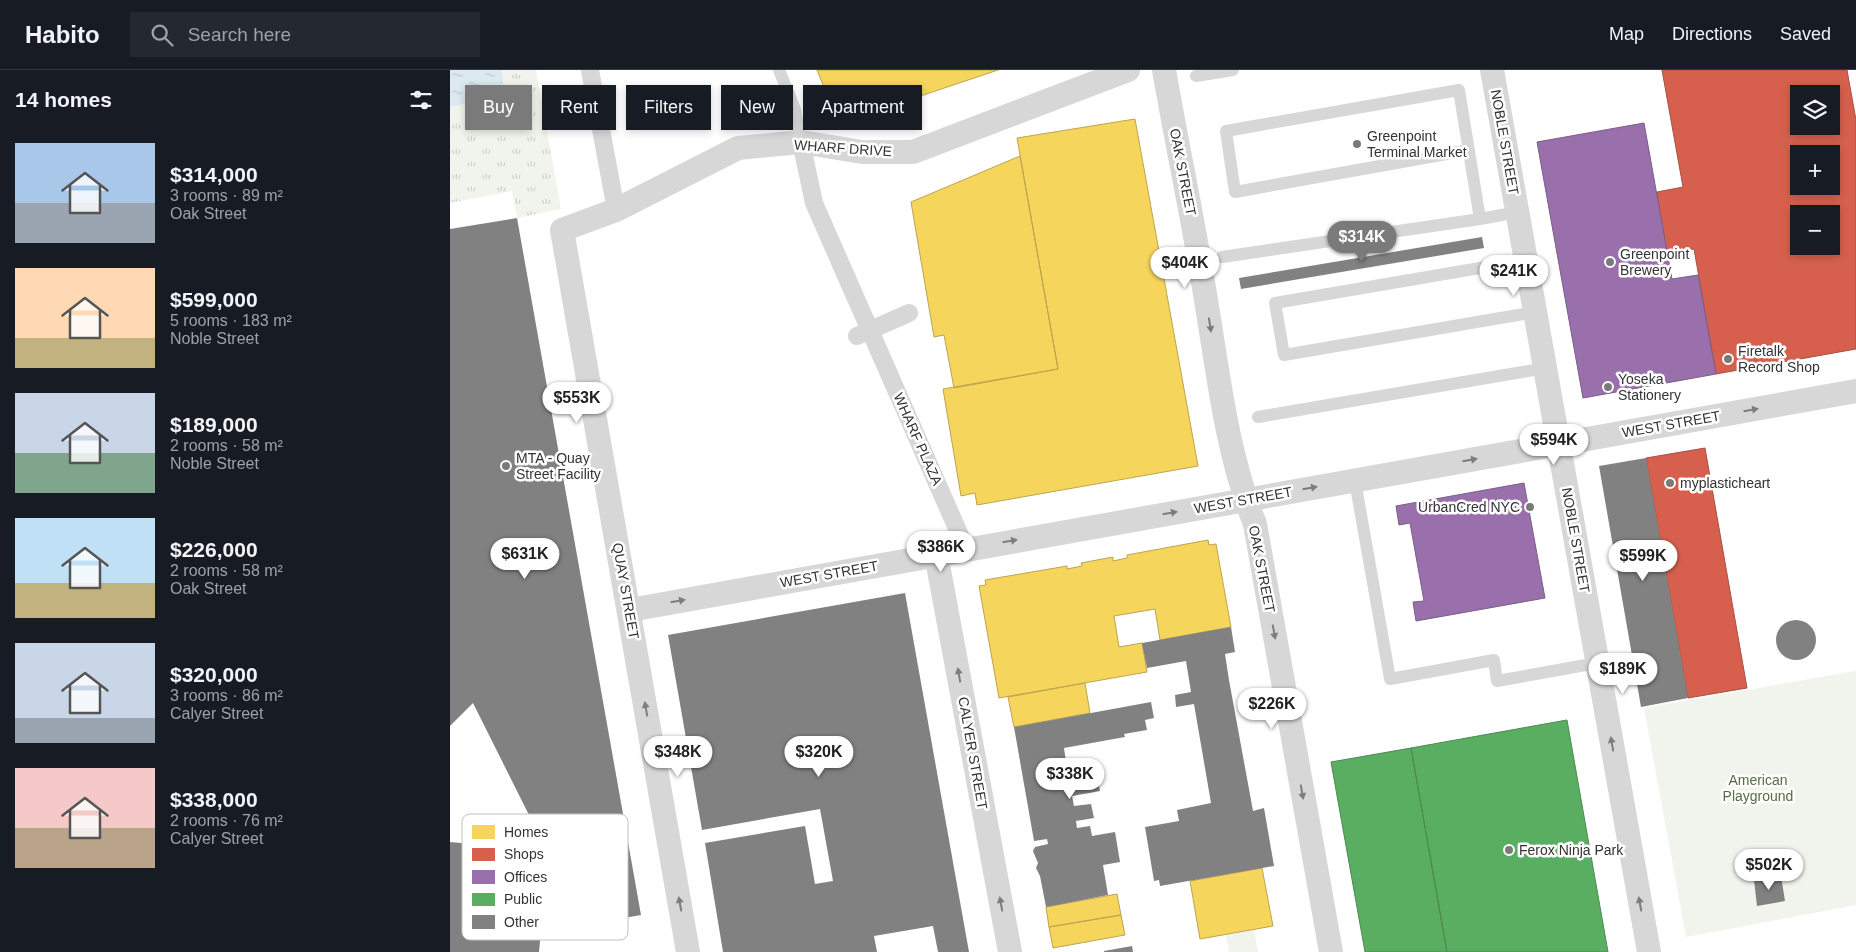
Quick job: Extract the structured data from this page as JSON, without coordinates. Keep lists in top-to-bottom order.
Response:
{
  "streets": {
    "street": [
      "NOBLE STREET",
      "WHARF DRIVE",
      "OAK STREET",
      "WEST STREET",
      "WHARF PLAZA",
      "QUAY STREET",
      "CALYER STREET"
    ]
  },
  "crossings": [
    ["NOBLE STREET", "WEST STREET"],
    ["WHARF DRIVE", "WHARF PLAZA"],
    ["WHARF DRIVE", "QUAY STREET"],
    ["OAK STREET", "WEST STREET"],
    ["WEST STREET", "WHARF PLAZA"],
    ["WEST STREET", "QUAY STREET"],
    ["WEST STREET", "CALYER STREET"]
  ],
  "one_way": [
    "OAK STREET",
    "WEST STREET",
    "QUAY STREET",
    "CALYER STREET"
  ],
  "parks": ["American Playground"],
  "places": [
    "Greenpoint Terminal Market",
    "Greenpoint Brewery",
    "Firetalk Record Shop",
    "Yoseka Stationery",
    "MTA - Quay Street Facility",
    "myplasticheart",
    "UrbanCred NYC",
    "Ferox Ninja Park"
  ],
  "legend": [
    "Homes",
    "Shops",
    "Offices",
    "Public",
    "Other"
  ],
  "page": {
    "header": "Habito",
    "search": "Search here",
    "nav": ["Map", "Directions", "Saved"],
    "heading": "14 homes",
    "map_buttons": ["+", "−"],
    "chip": [
      "Buy",
      "Rent",
      "Filters",
      "New",
      "Apartment"
    ],
    "list": [
      {
        "name": "$314,000",
        "note": "3 rooms · 89 m² · Oak Street"
      },
      {
        "name": "$599,000",
        "note": "5 rooms · 183 m² · Noble Street"
      },
      {
        "name": "$189,000",
        "note": "2 rooms · 58 m² · Noble Street"
      },
      {
        "name": "$226,000",
        "note": "2 rooms · 58 m² · Oak Street"
      },
      {
        "name": "$320,000",
        "note": "3 rooms · 86 m² · Calyer Street"
      },
      {
        "name": "$338,000",
        "note": "2 rooms · 76 m² · Calyer Street"
      }
    ],
    "price": [
      "$314K",
      "$404K",
      "$241K",
      "$553K",
      "$594K",
      "$386K",
      "$631K",
      "$599K",
      "$189K",
      "$226K",
      "$348K",
      "$320K",
      "$338K",
      "$502K"
    ]
  }
}
